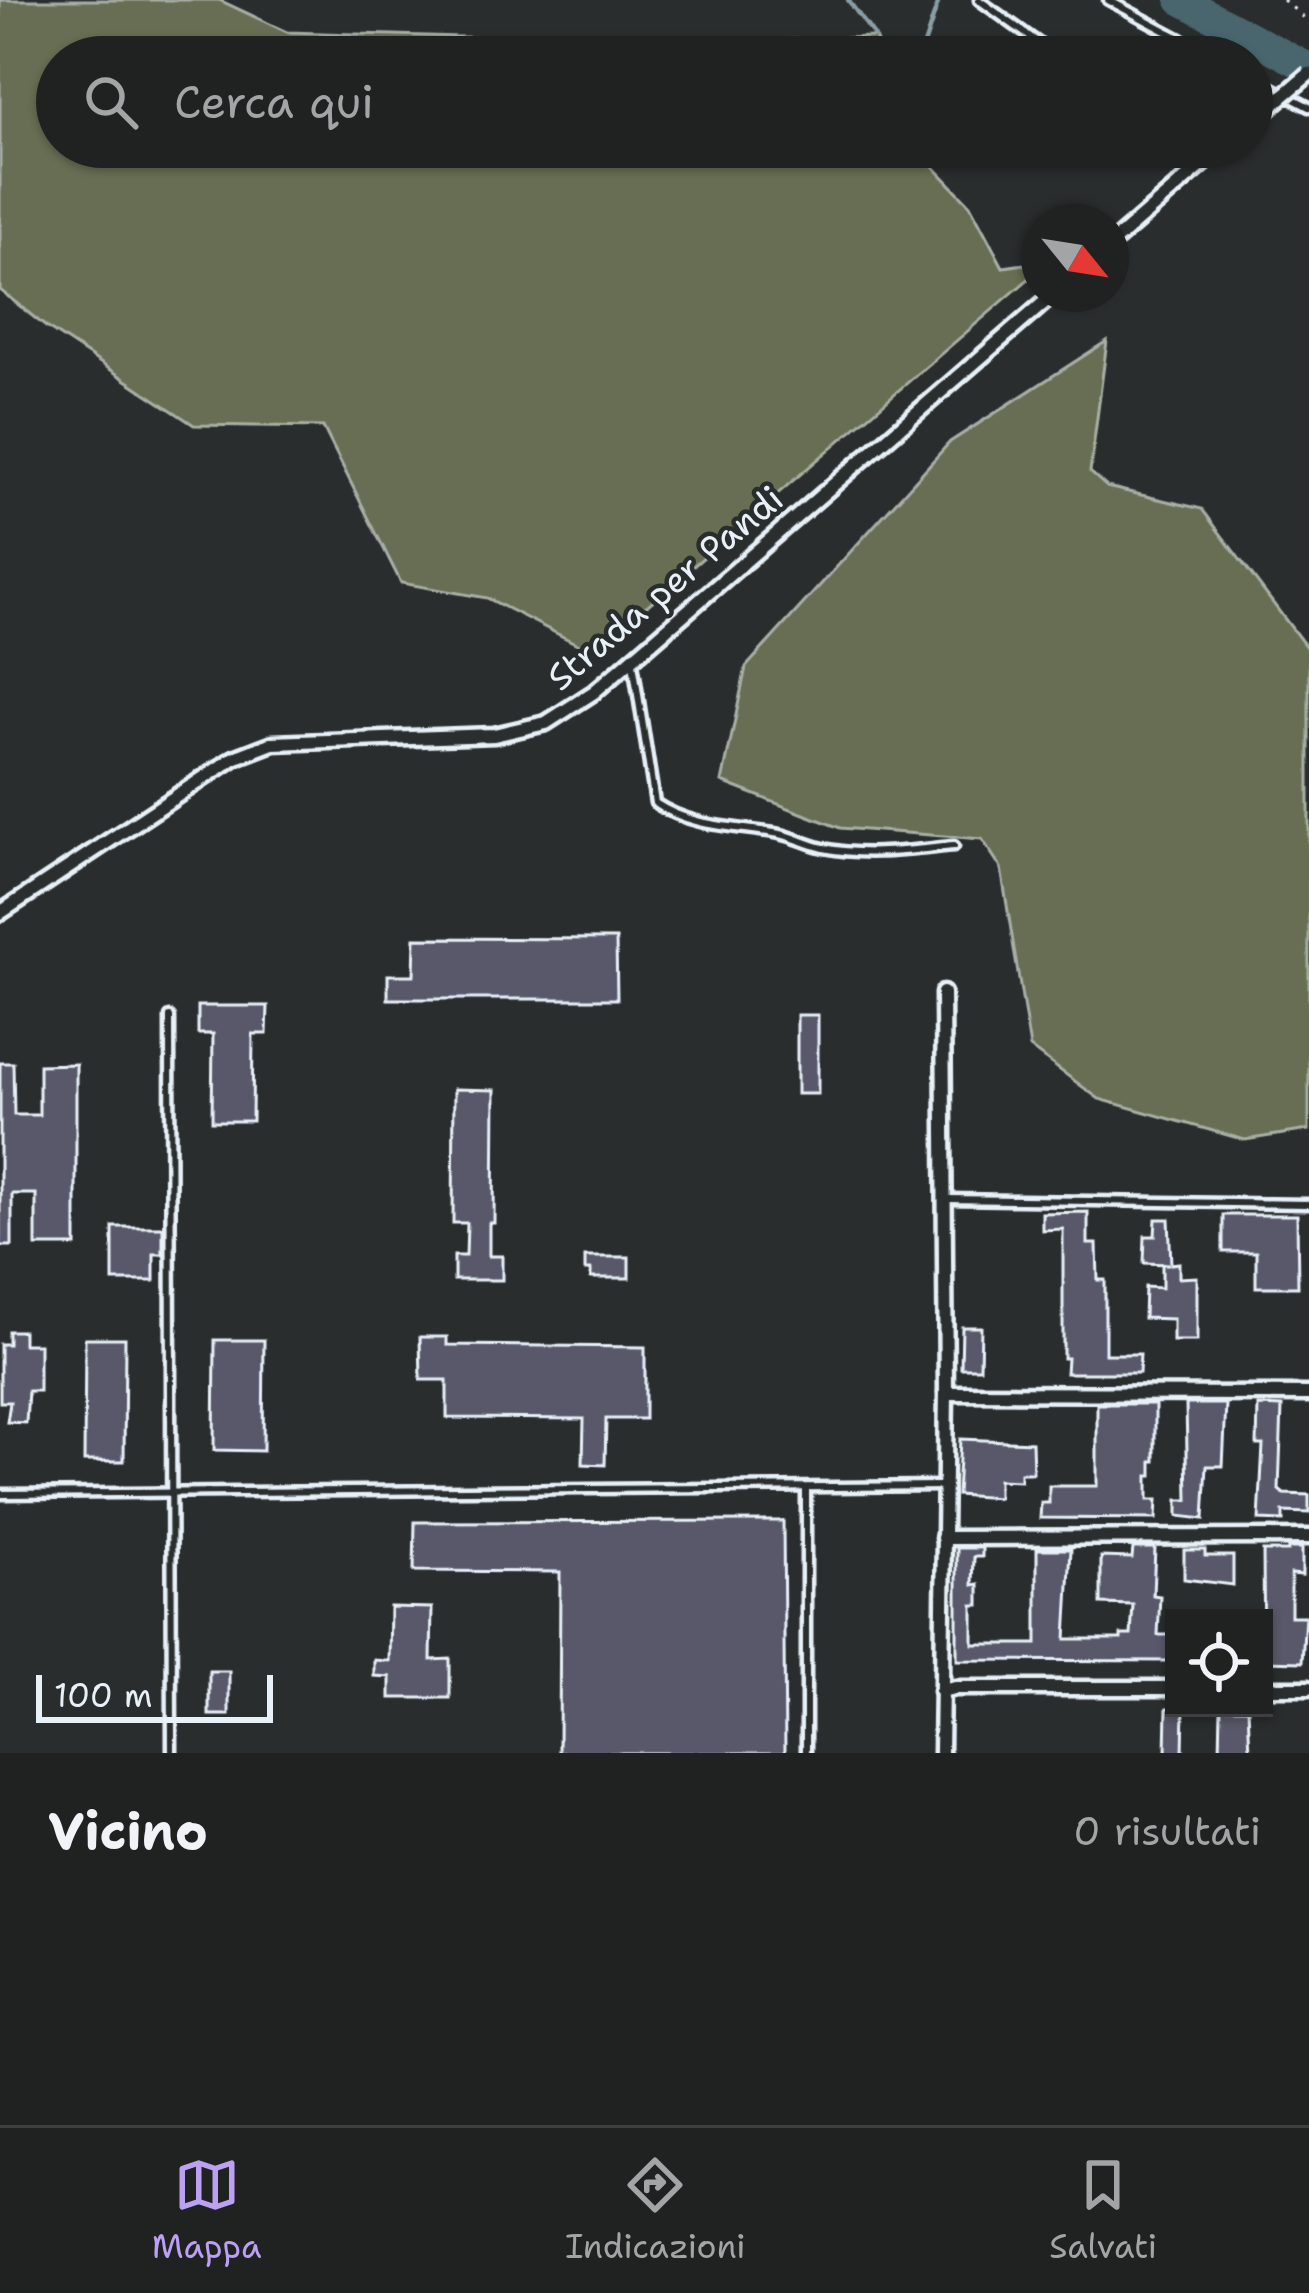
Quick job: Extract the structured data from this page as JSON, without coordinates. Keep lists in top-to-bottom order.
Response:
{
  "streets": {
    "street": ["Strada per Pandi"]
  },
  "scale_bar": "100 m",
  "north": "bottom right",
  "page": {
    "search": "Cerca qui",
    "scale": "100 m",
    "heading": ["Vicino", "0 risultati"],
    "nav": ["Mappa", "Indicazioni", "Salvati"]
  }
}
